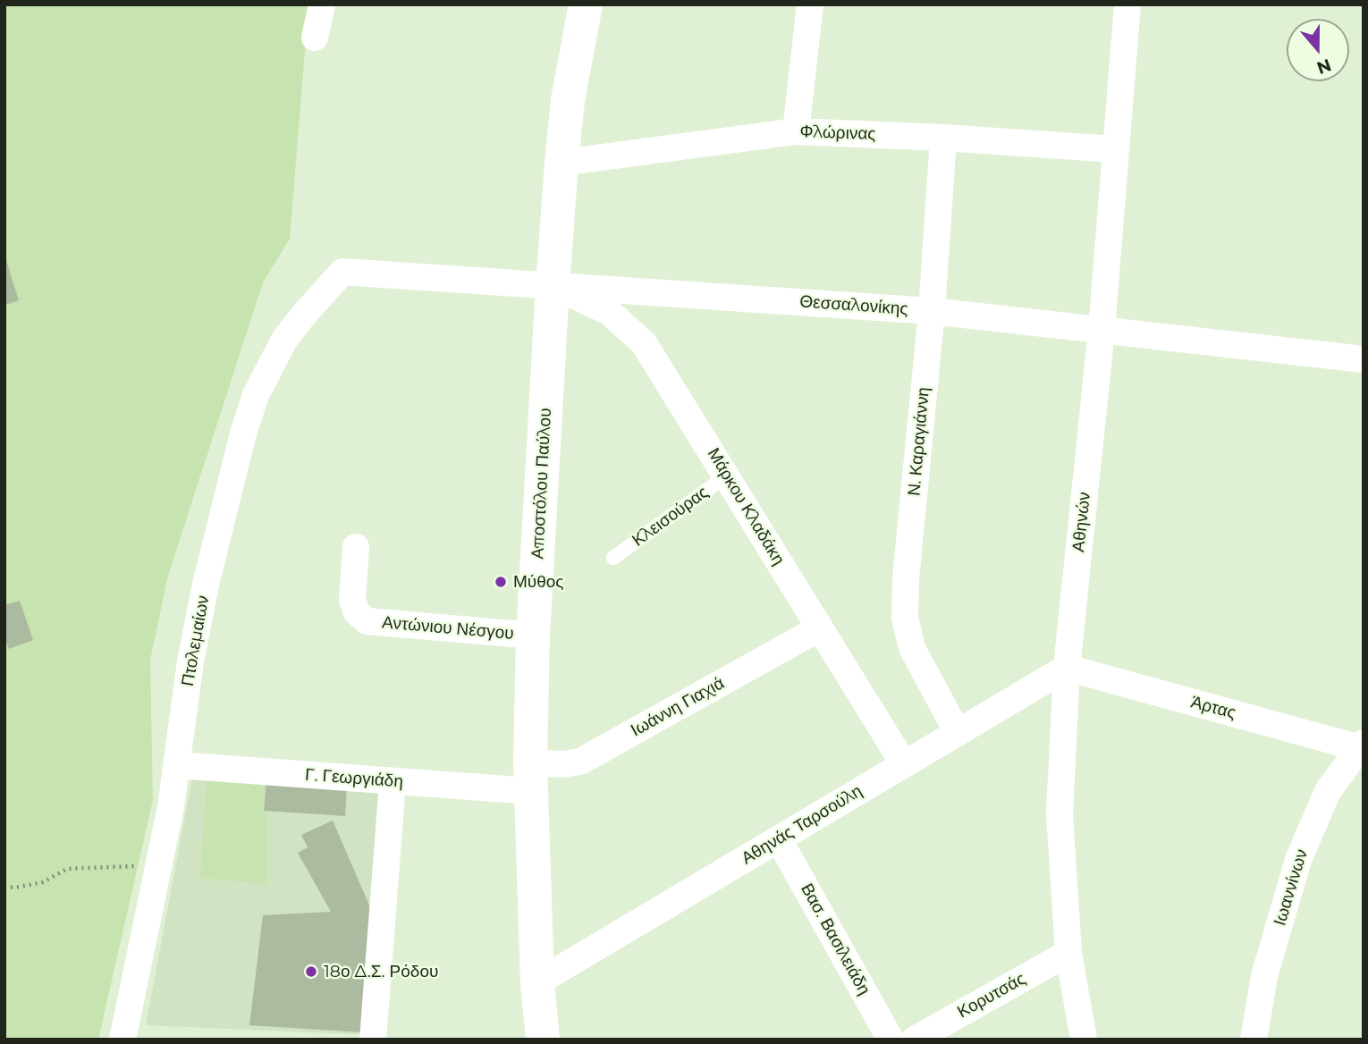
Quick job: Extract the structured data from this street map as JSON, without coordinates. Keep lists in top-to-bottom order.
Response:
{
  "streets": {
    "street": [
      "Φλώρινας",
      "Θεσσαλονίκης",
      "Ν. Καραγιάννη",
      "Αποστόλου Παύλου",
      "Μάρκου Κλαδάκη",
      "Αθηνών",
      "Αντώνιου Νέσγου",
      "Πτολεμαίων",
      "Ιωάννη Γιαχιά",
      "Άρτας",
      "Γ. Γεωργιάδη",
      "Αθηνάς Ταρσούλη",
      "Ιωαννίνων",
      "Βασ. Βασιλειάδη",
      "Κορυτσάς"
    ],
    "lane": ["Κλεισούρας"]
  },
  "crossings": [
    ["Φλώρινας", "Ν. Καραγιάννη"],
    ["Φλώρινας", "Αποστόλου Παύλου"],
    ["Φλώρινας", "Αθηνών"],
    ["Θεσσαλονίκης", "Ν. Καραγιάννη"],
    ["Θεσσαλονίκης", "Αποστόλου Παύλου"],
    ["Θεσσαλονίκης", "Μάρκου Κλαδάκη"],
    ["Θεσσαλονίκης", "Αθηνών"],
    ["Θεσσαλονίκης", "Πτολεμαίων"],
    ["Ν. Καραγιάννη", "Αθηνάς Ταρσούλη"],
    ["Αποστόλου Παύλου", "Μάρκου Κλαδάκη"],
    ["Αποστόλου Παύλου", "Αντώνιου Νέσγου"],
    ["Αποστόλου Παύλου", "Ιωάννη Γιαχιά"],
    ["Αποστόλου Παύλου", "Γ. Γεωργιάδη"],
    ["Αποστόλου Παύλου", "Αθηνάς Ταρσούλη"],
    ["Μάρκου Κλαδάκη", "Κλεισούρας"],
    ["Μάρκου Κλαδάκη", "Ιωάννη Γιαχιά"],
    ["Μάρκου Κλαδάκη", "Αθηνάς Ταρσούλη"],
    ["Αθηνών", "Άρτας"],
    ["Αθηνών", "Αθηνάς Ταρσούλη"],
    ["Αθηνών", "Κορυτσάς"],
    ["Πτολεμαίων", "Γ. Γεωργιάδη"],
    ["Ιωάννη Γιαχιά", "Γ. Γεωργιάδη"],
    ["Άρτας", "Αθηνάς Ταρσούλη"],
    ["Άρτας", "Ιωαννίνων"],
    ["Αθηνάς Ταρσούλη", "Βασ. Βασιλειάδη"]
  ],
  "places": ["Μύθος", "18ο Δ.Σ. Ρόδου"],
  "north": "bottom"
}
